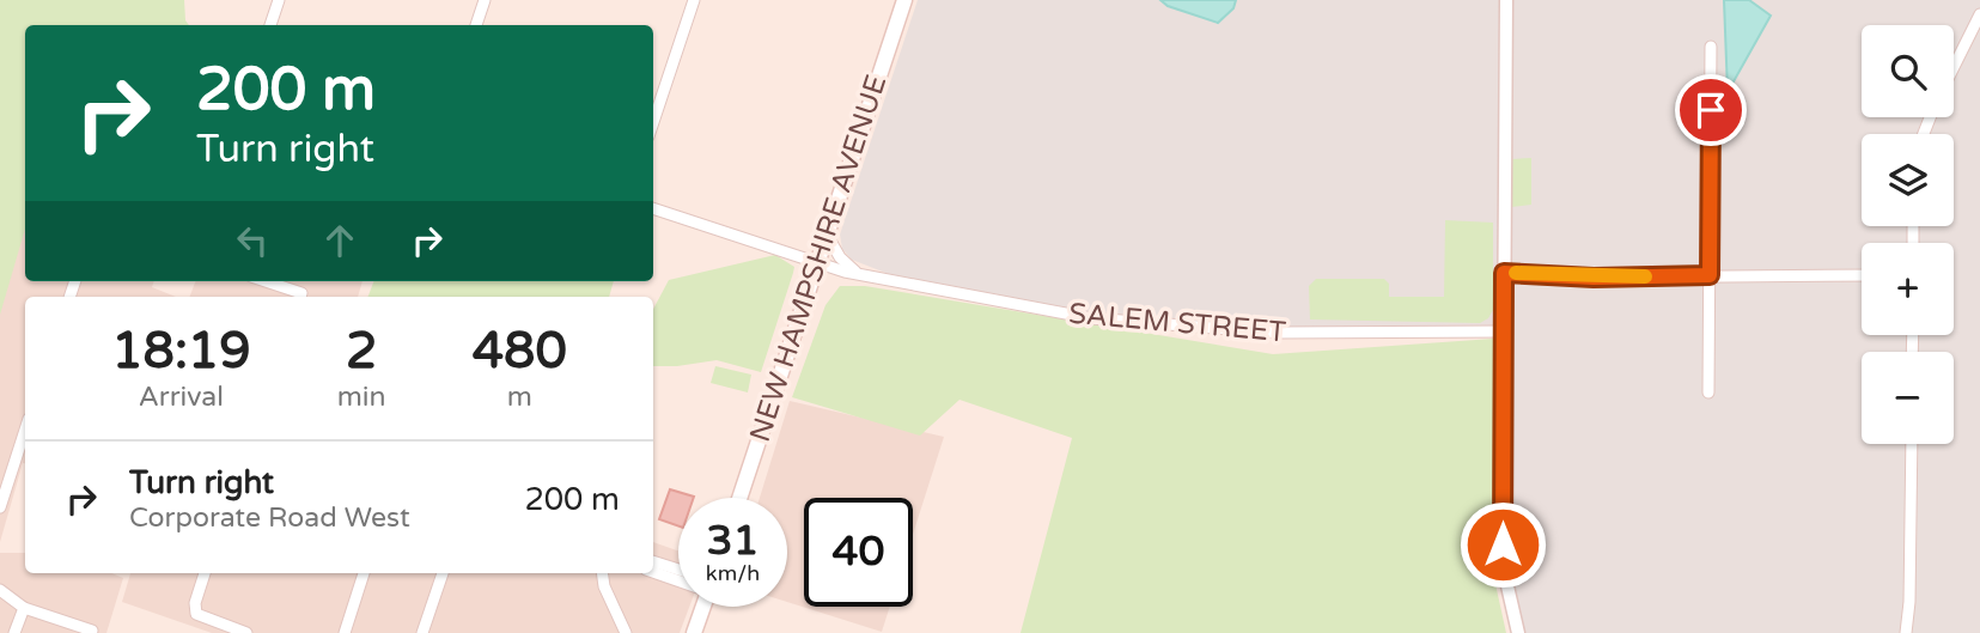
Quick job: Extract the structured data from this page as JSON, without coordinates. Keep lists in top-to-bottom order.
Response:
{
  "streets": {
    "main road": ["NEW HAMPSHIRE AVENUE"],
    "street": ["SALEM STREET"]
  },
  "crossings": [
    ["NEW HAMPSHIRE AVENUE", "SALEM STREET"]
  ],
  "page": {
    "map_buttons": ["+", "−"],
    "turn": ["200 m", "Turn right"],
    "eta": [
      "18:19",
      "Arrival",
      "2",
      "min",
      "480",
      "m"
    ],
    "list": [
      {
        "name": "Turn right",
        "note": "Corporate Road West",
        "value": "200 m"
      }
    ],
    "speed": "31 km/h",
    "limit": "40"
  }
}
